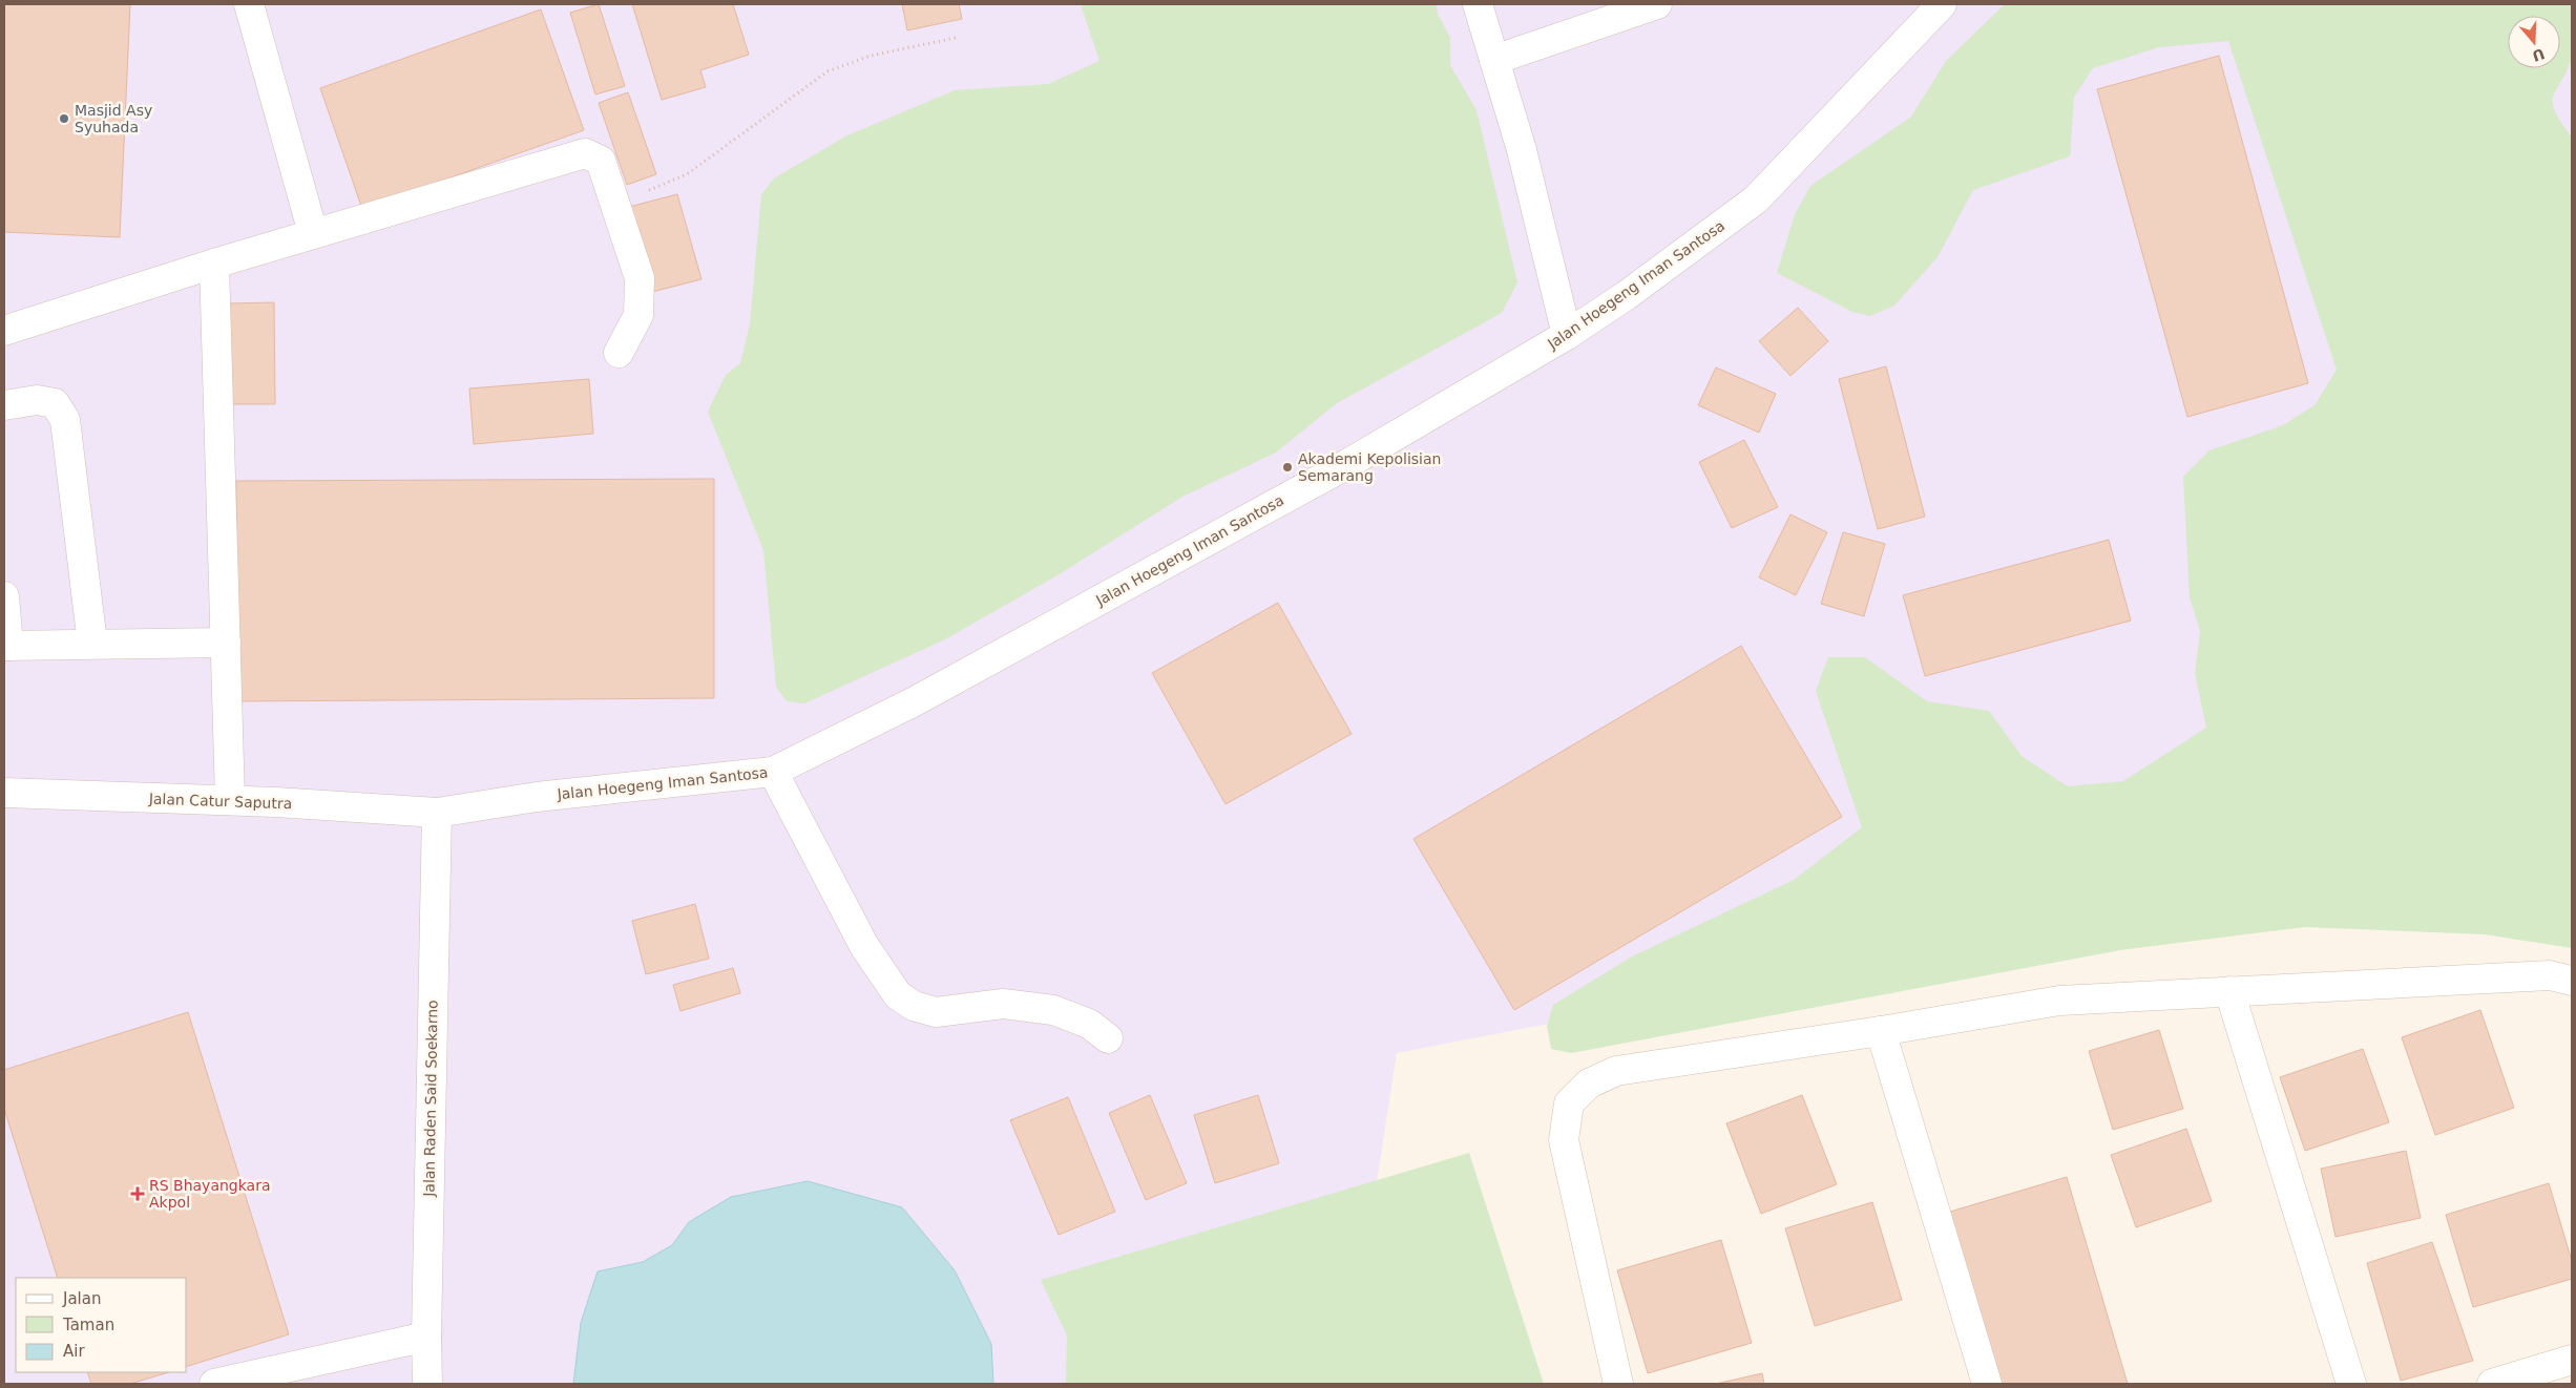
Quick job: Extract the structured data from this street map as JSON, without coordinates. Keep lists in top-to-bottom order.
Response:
{
  "streets": {
    "street": ["Jalan Hoegeng Iman Santosa", "Jalan Catur Saputra", "Jalan Raden Said Soekarno"]
  },
  "crossings": [
    ["Jalan Hoegeng Iman Santosa", "Jalan Catur Saputra"],
    ["Jalan Hoegeng Iman Santosa", "Jalan Raden Said Soekarno"],
    ["Jalan Catur Saputra", "Jalan Raden Said Soekarno"]
  ],
  "places": {
    "other": ["Masjid Asy Syuhada", "Akademi Kepolisian Semarang"],
    "health": ["RS Bhayangkara Akpol"]
  },
  "legend": ["Jalan", "Taman", "Air"],
  "north": "bottom"
}
